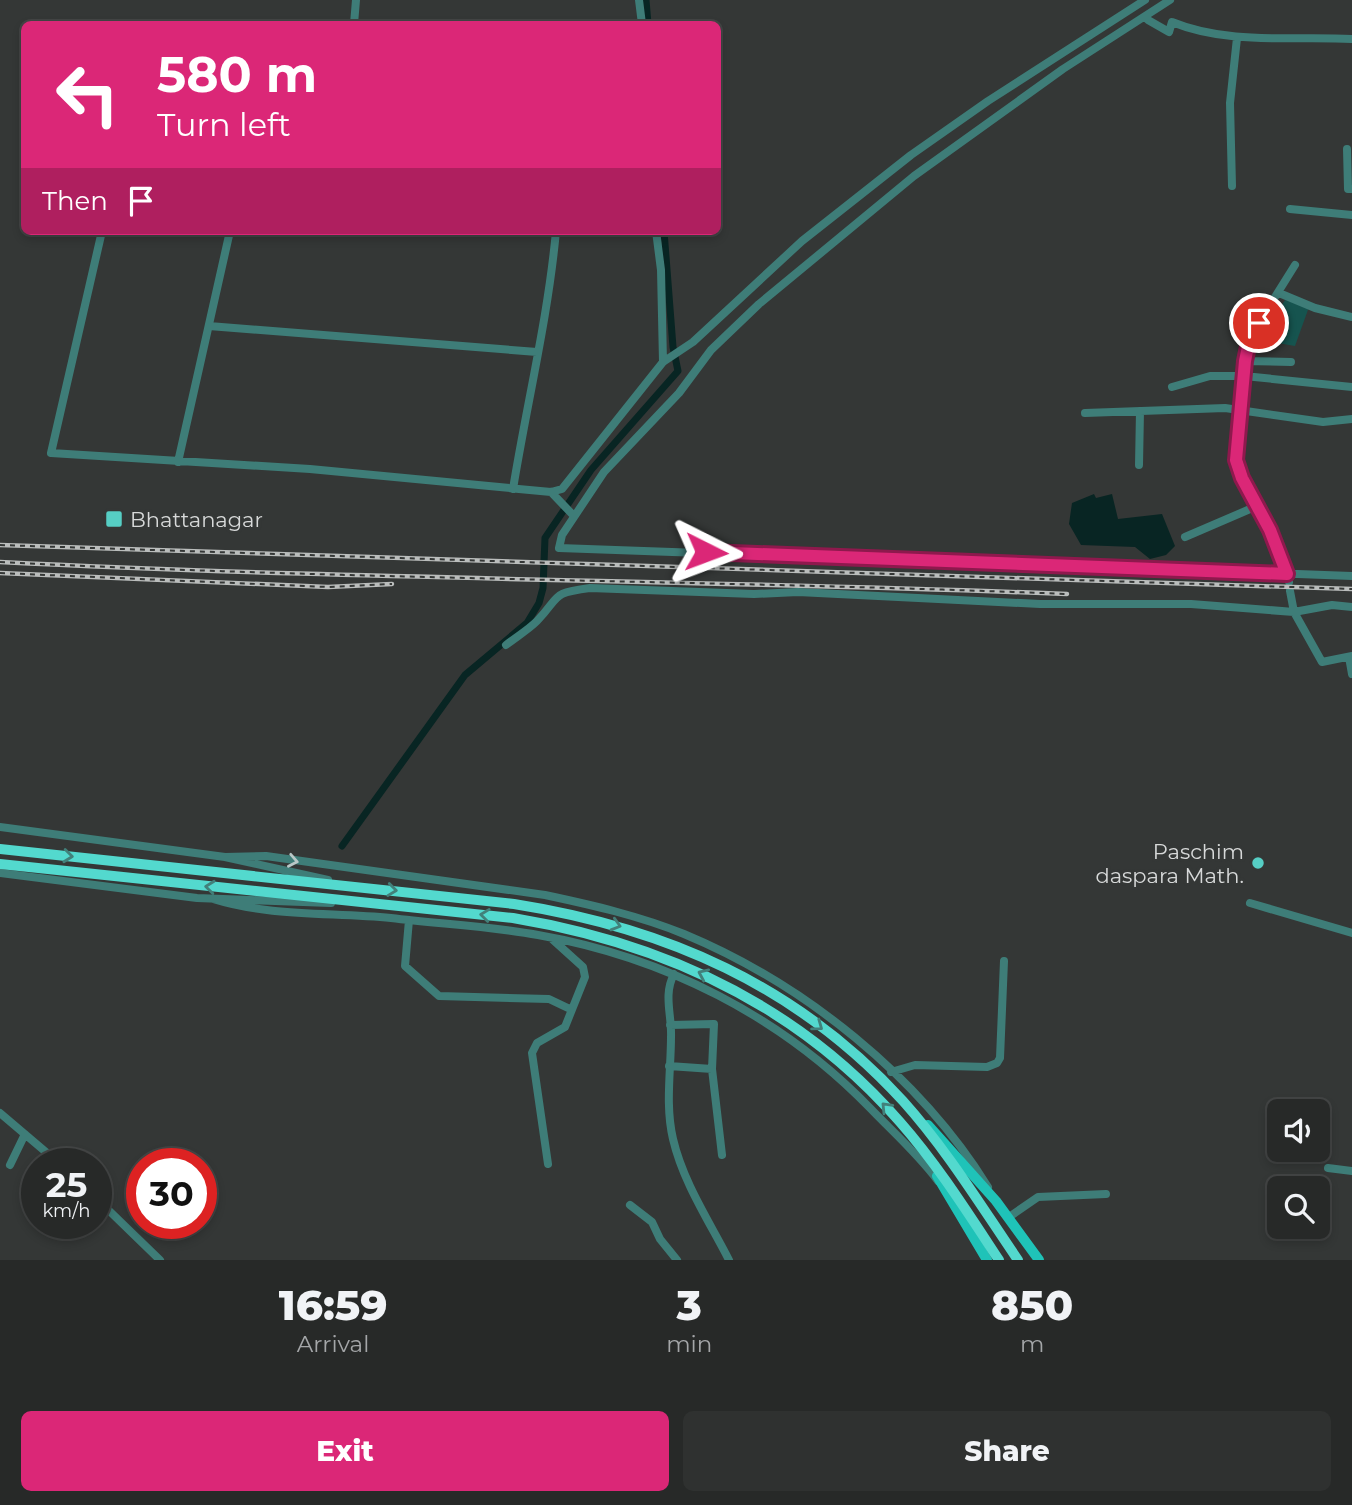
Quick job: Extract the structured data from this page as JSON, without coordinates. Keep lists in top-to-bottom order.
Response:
{
  "places": {
    "transit": ["Bhattanagar"],
    "other": ["Paschim daspara Math."]
  },
  "page": {
    "turn": ["580 m", "Turn left"],
    "then": "Then",
    "speed": "25 km/h",
    "limit": "30",
    "eta": [
      "16:59",
      "Arrival",
      "3",
      "min",
      "850",
      "m"
    ],
    "buttons": ["Exit", "Share"]
  }
}
